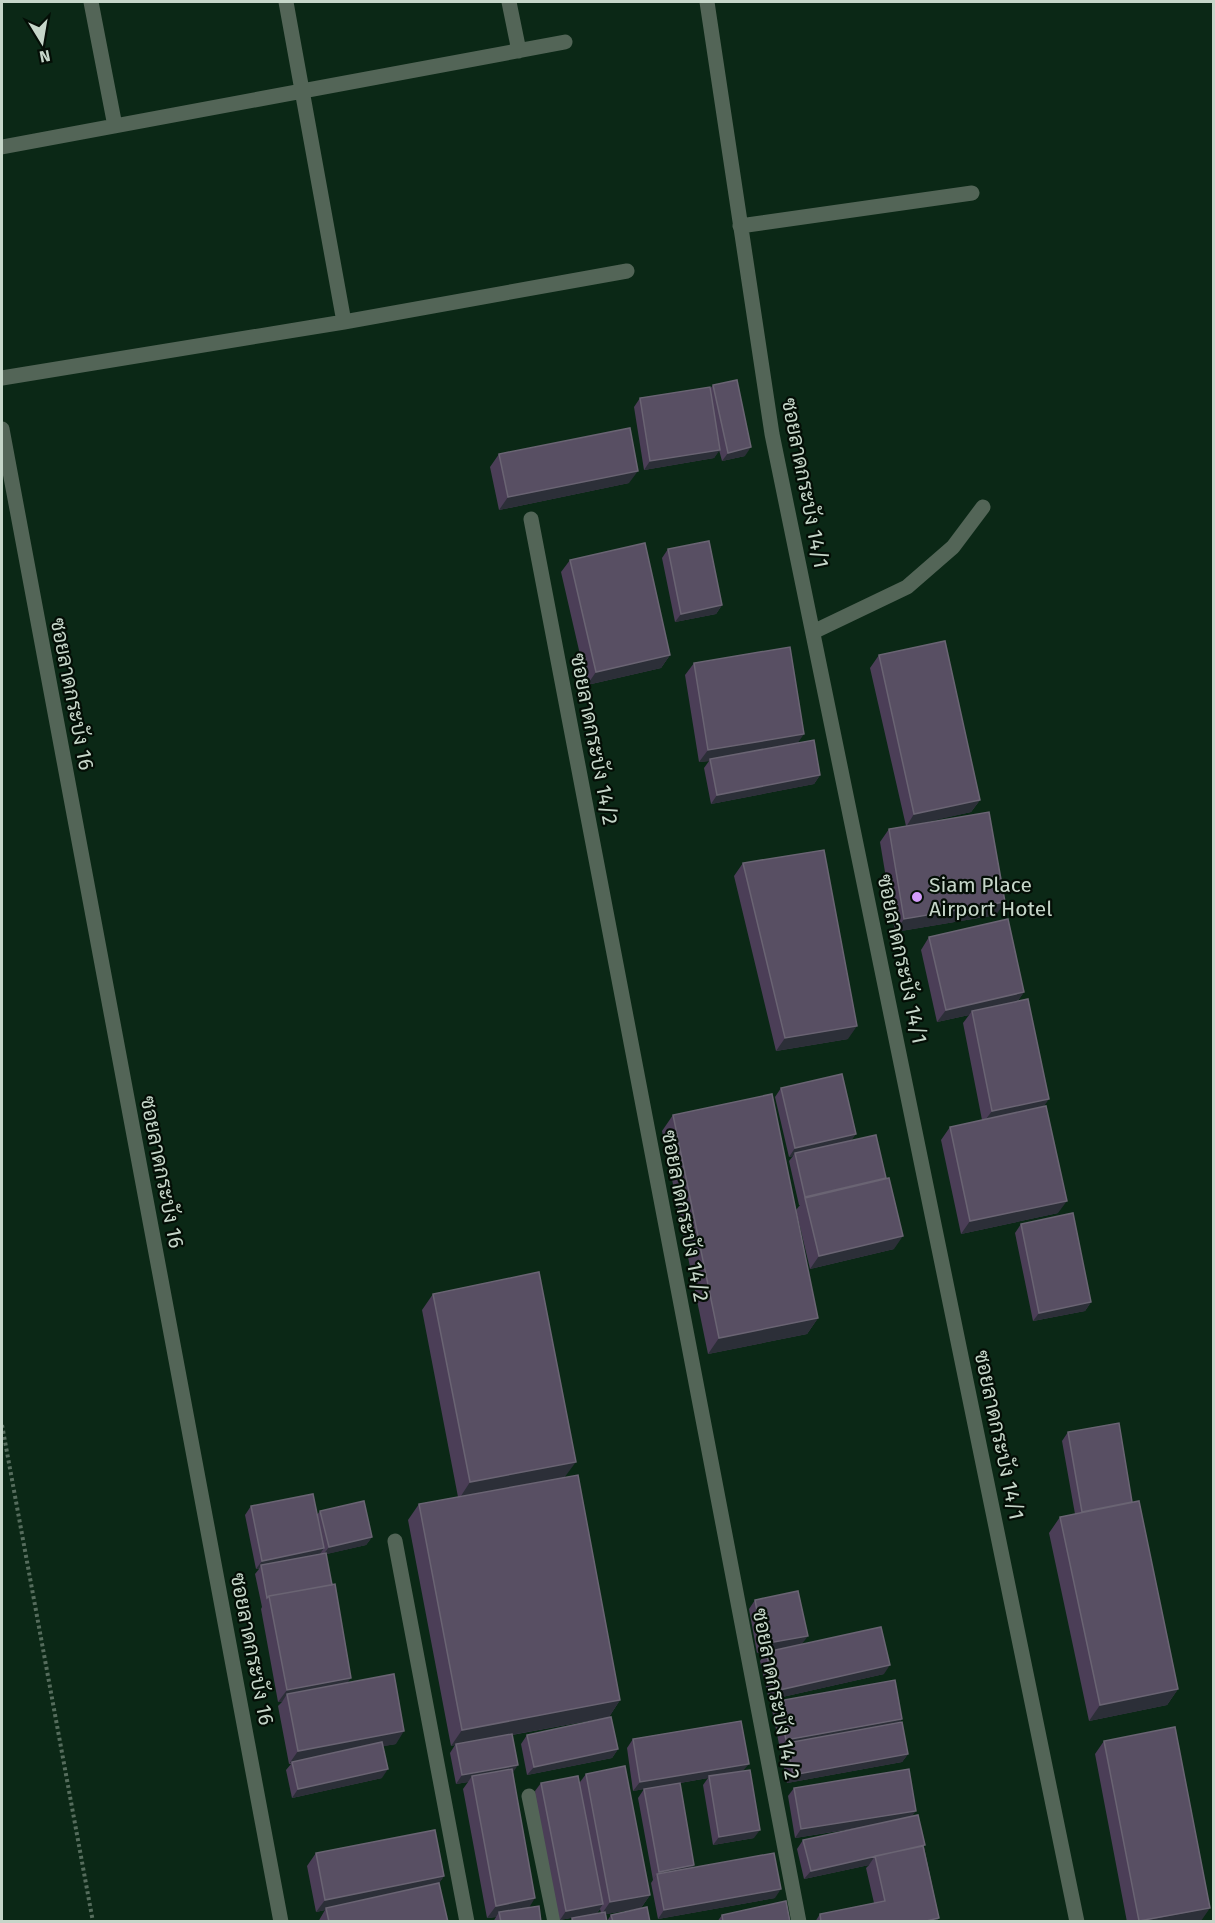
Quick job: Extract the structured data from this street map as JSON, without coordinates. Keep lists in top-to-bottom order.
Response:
{
  "streets": {
    "street": ["ซอยลาดกระบัง 14/1", "ซอยลาดกระบัง 16", "ซอยลาดกระบัง 14/2"]
  },
  "places": ["Siam Place Airport Hotel"],
  "north": "bottom"
}
